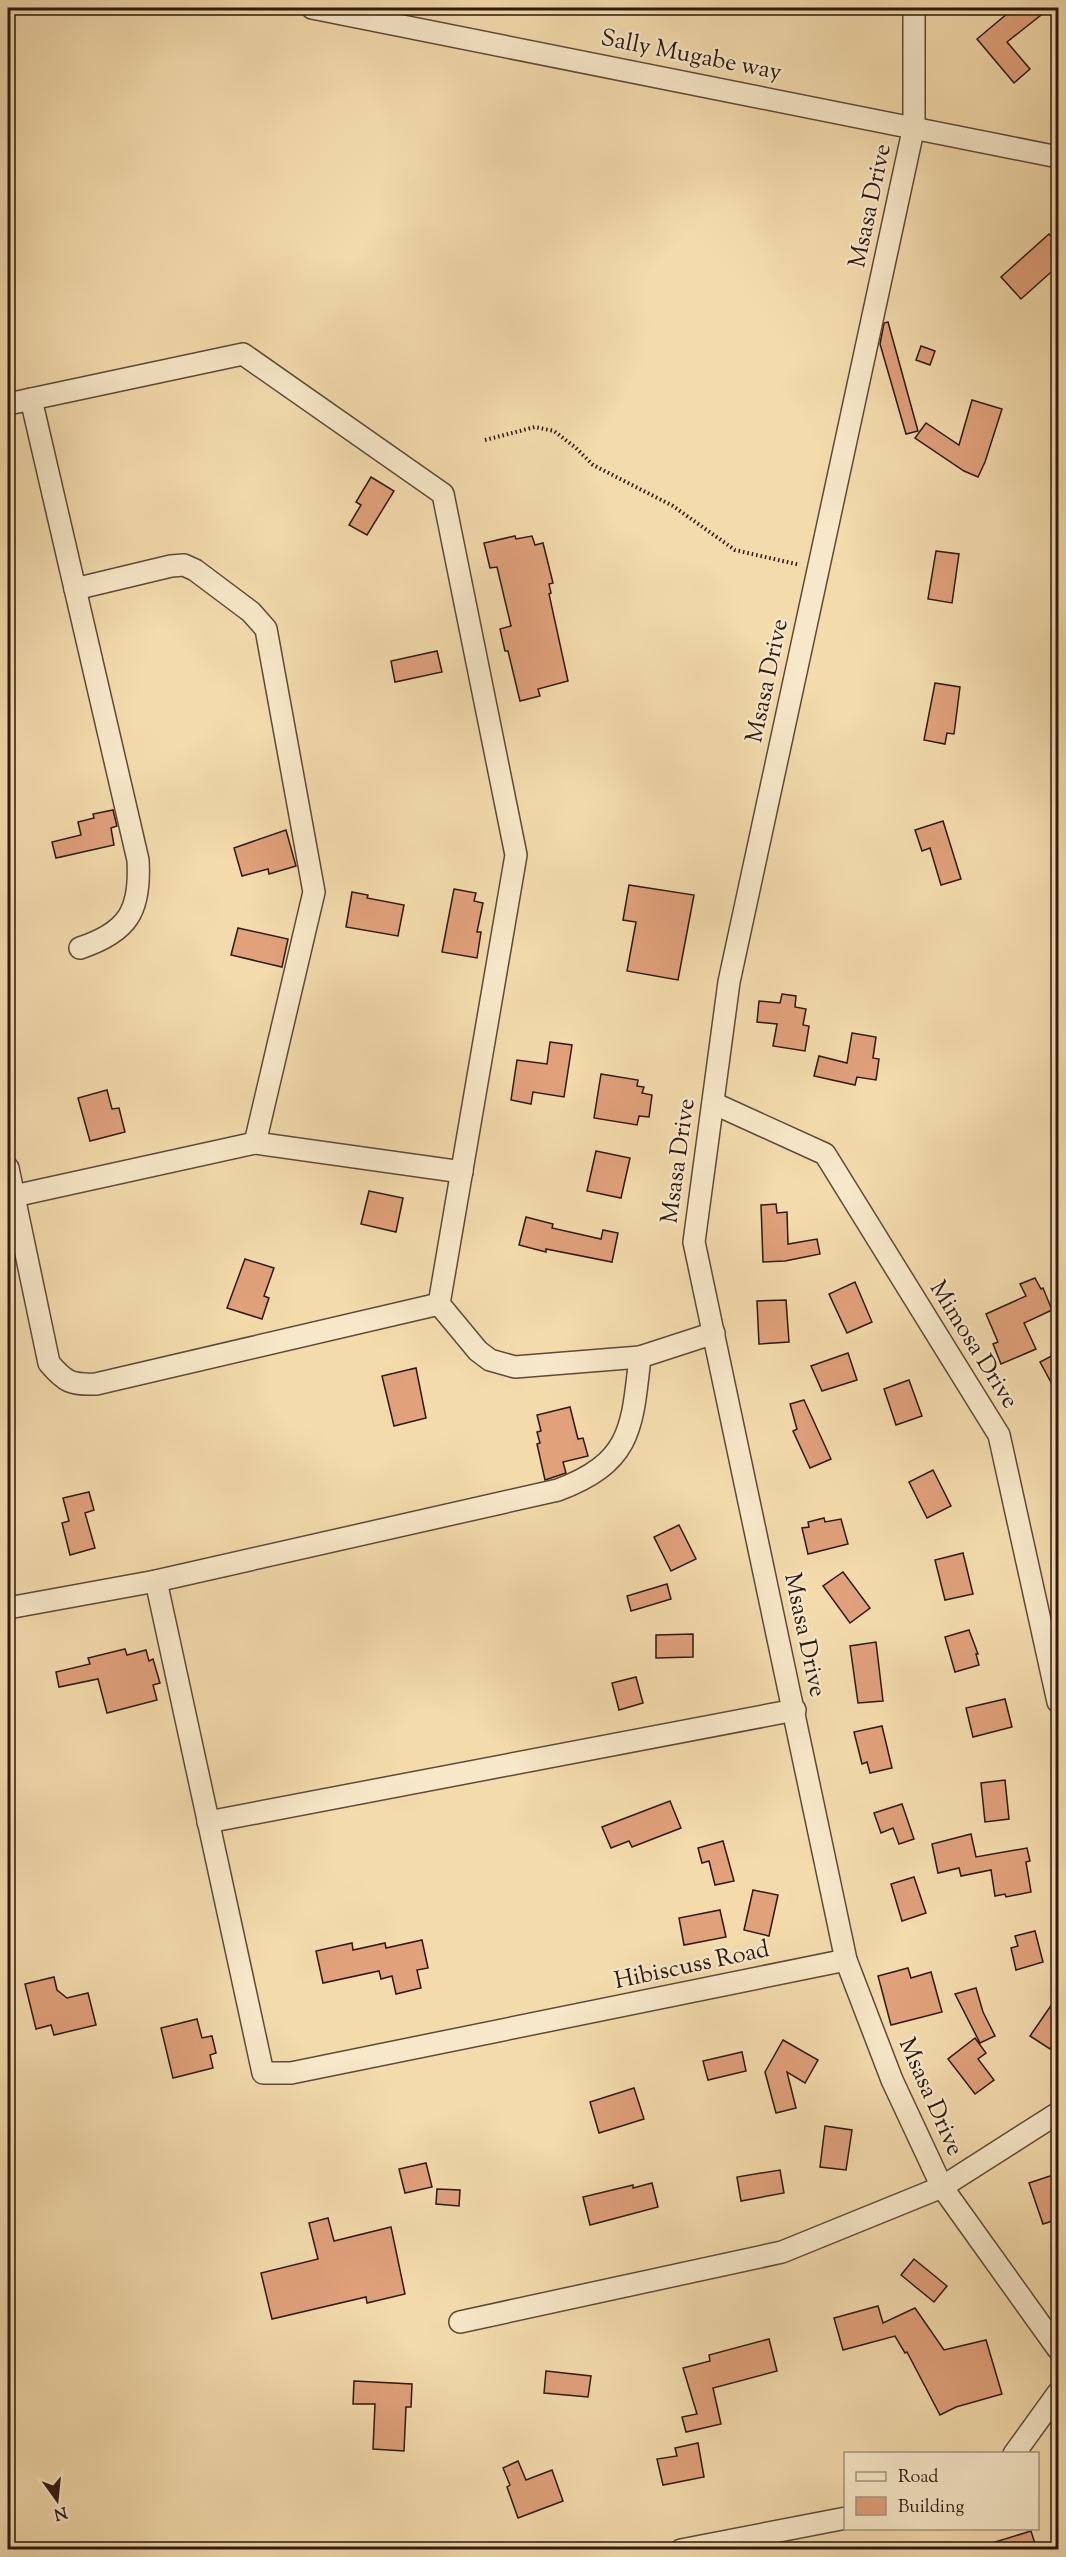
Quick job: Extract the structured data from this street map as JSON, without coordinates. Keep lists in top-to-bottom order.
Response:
{
  "streets": {
    "street": [
      "Sally Mugabe way",
      "Msasa Drive",
      "Mimosa Drive",
      "Hibiscuss Road"
    ]
  },
  "crossings": [
    ["Sally Mugabe way", "Msasa Drive"],
    ["Msasa Drive", "Mimosa Drive"],
    ["Msasa Drive", "Hibiscuss Road"]
  ],
  "legend": ["Road", "Building"],
  "north": "bottom"
}
